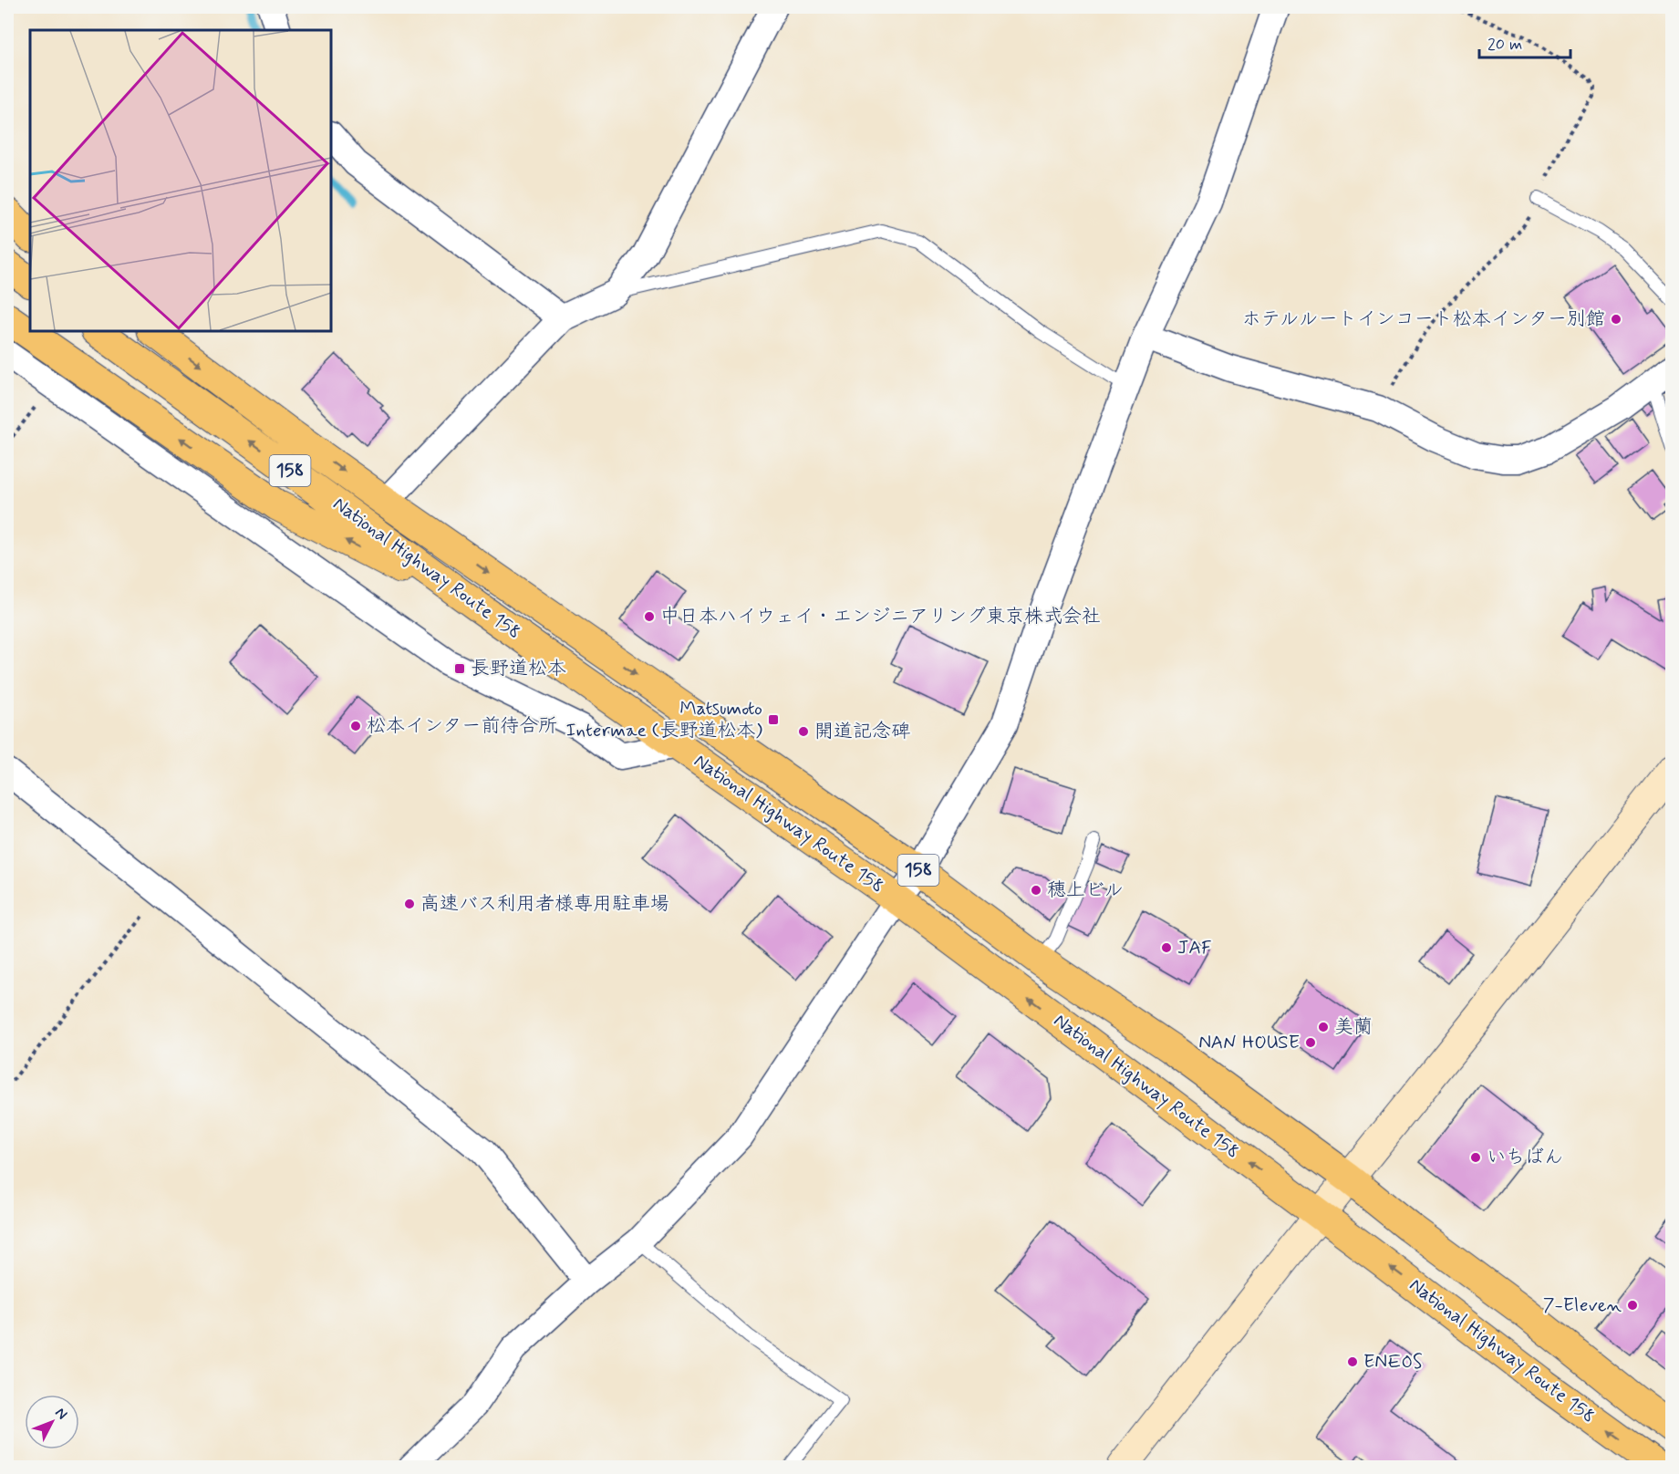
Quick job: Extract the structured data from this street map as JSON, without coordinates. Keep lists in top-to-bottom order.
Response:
{
  "streets": {
    "highway": ["158", "National Highway Route 158"]
  },
  "places": {
    "other": [
      "ホテルルートインコート松本インター別館",
      "中日本ハイウェイ・エンジニアリング東京株式会社",
      "松本インター前待合所",
      "開道記念碑",
      "穂上ビル",
      "高速バス利用者様専用駐車場",
      "JAF",
      "美蘭",
      "NAN HOUSE",
      "いちばん",
      "7-Eleven",
      "ENEOS"
    ],
    "transit": ["長野道松本", "Matsumoto Intermae (長野道松本)"]
  },
  "scale_bar": "20 m",
  "north": "top right"
}
